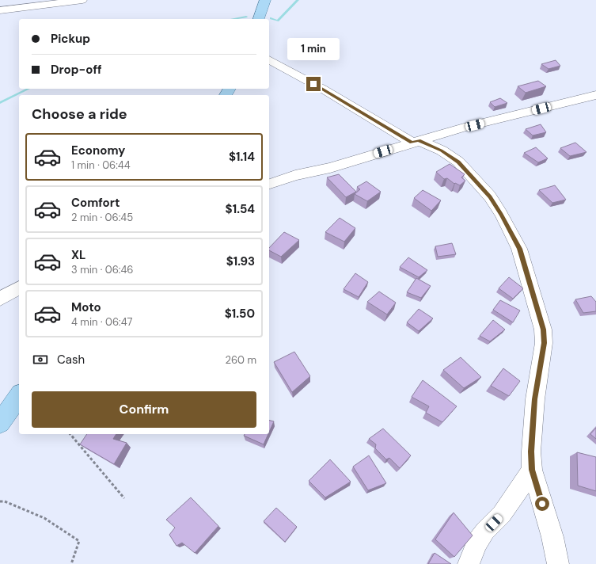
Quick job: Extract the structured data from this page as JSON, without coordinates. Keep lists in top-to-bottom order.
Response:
{
  "page": {
    "banner": ["Pickup", "Drop-off"],
    "bubble": "1 min",
    "heading": "Choose a ride",
    "list": [
      {
        "name": "Economy",
        "note": "1 min · 06:44",
        "value": "$1.14"
      },
      {
        "name": "Comfort",
        "note": "2 min · 06:45",
        "value": "$1.54"
      },
      {
        "name": "XL",
        "note": "3 min · 06:46",
        "value": "$1.93"
      },
      {
        "name": "Moto",
        "note": "4 min · 06:47",
        "value": "$1.50"
      }
    ],
    "pay": ["Cash", "260 m"],
    "buttons": "Confirm"
  }
}
